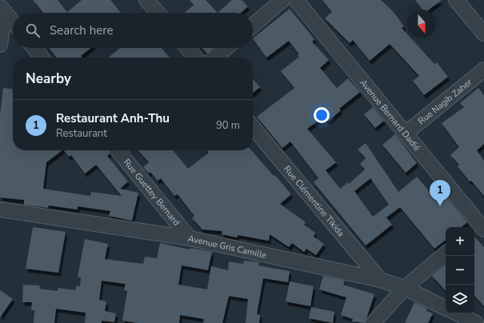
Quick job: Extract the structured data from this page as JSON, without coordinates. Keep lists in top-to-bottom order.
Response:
{
  "streets": {
    "street": [
      "Rue Nagib Zaher",
      "Avenue Bernard Dadié",
      "Rue Guettey Bernard",
      "Rue Clémentine Tikida",
      "Avenue Gris Camille"
    ]
  },
  "crossings": [
    ["Rue Nagib Zaher", "Avenue Bernard Dadié"],
    ["Rue Guettey Bernard", "Avenue Gris Camille"],
    ["Rue Clémentine Tikida", "Avenue Gris Camille"]
  ],
  "north": "bottom",
  "page": {
    "search": "Search here",
    "heading": "Nearby",
    "list": [
      {
        "mark": "1",
        "name": "Restaurant Anh-Thu",
        "note": "Restaurant",
        "value": "90 m"
      }
    ],
    "pins": "1",
    "map_buttons": ["+", "−"]
  }
}
